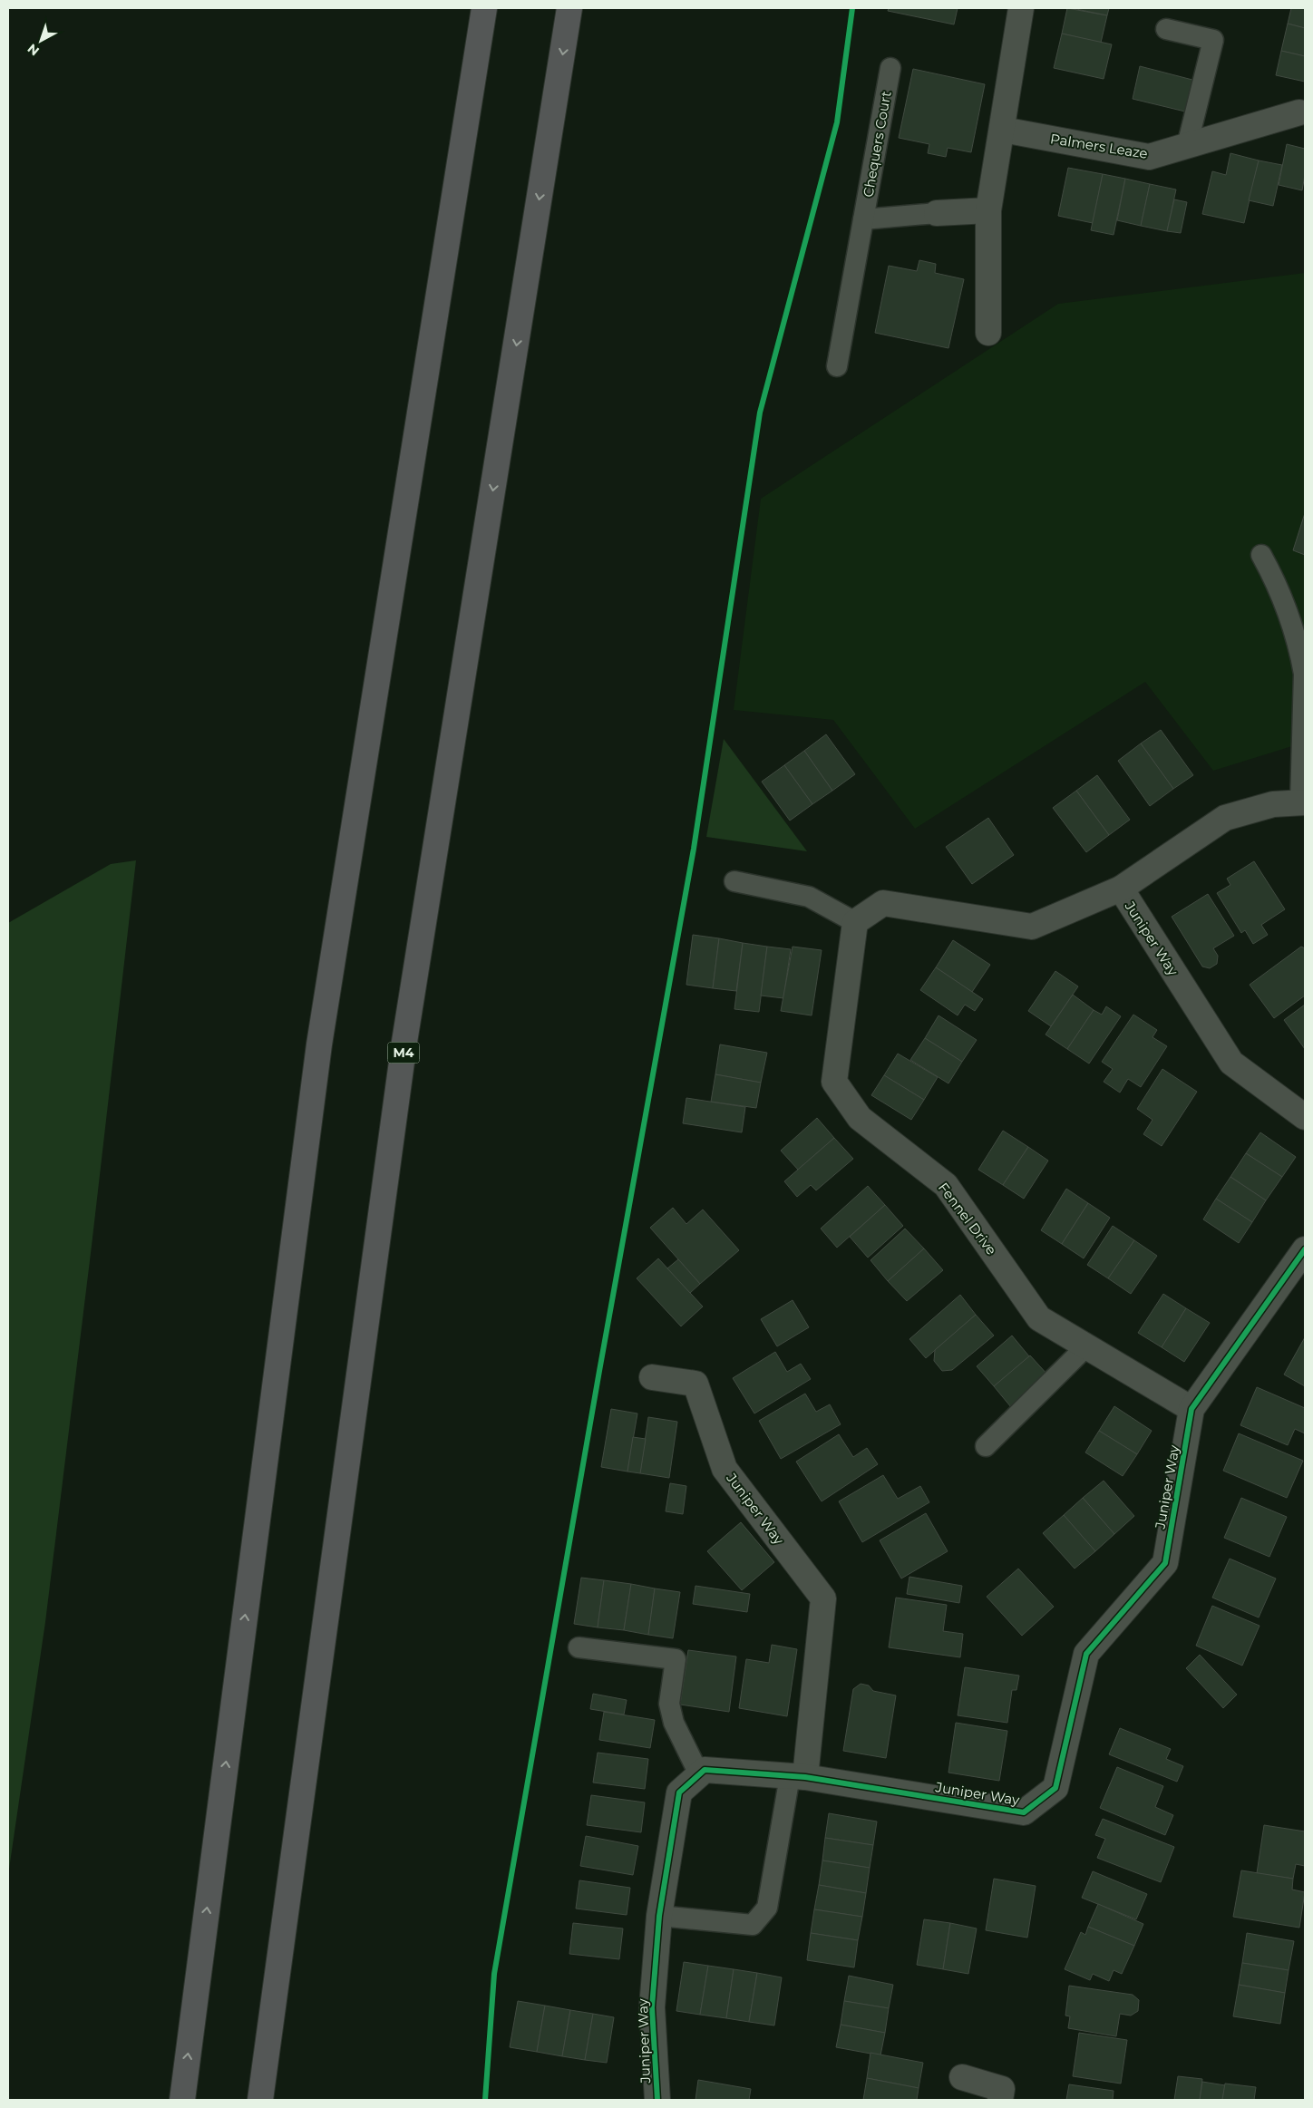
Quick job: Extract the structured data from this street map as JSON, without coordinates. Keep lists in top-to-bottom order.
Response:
{
  "streets": {
    "highway": ["M4"],
    "street": ["Palmers Leaze", "Juniper Way", "Fennel Drive"],
    "lane": ["Chequers Court"]
  },
  "crossings": [
    ["Juniper Way", "Fennel Drive"]
  ],
  "north": "bottom left"
}
